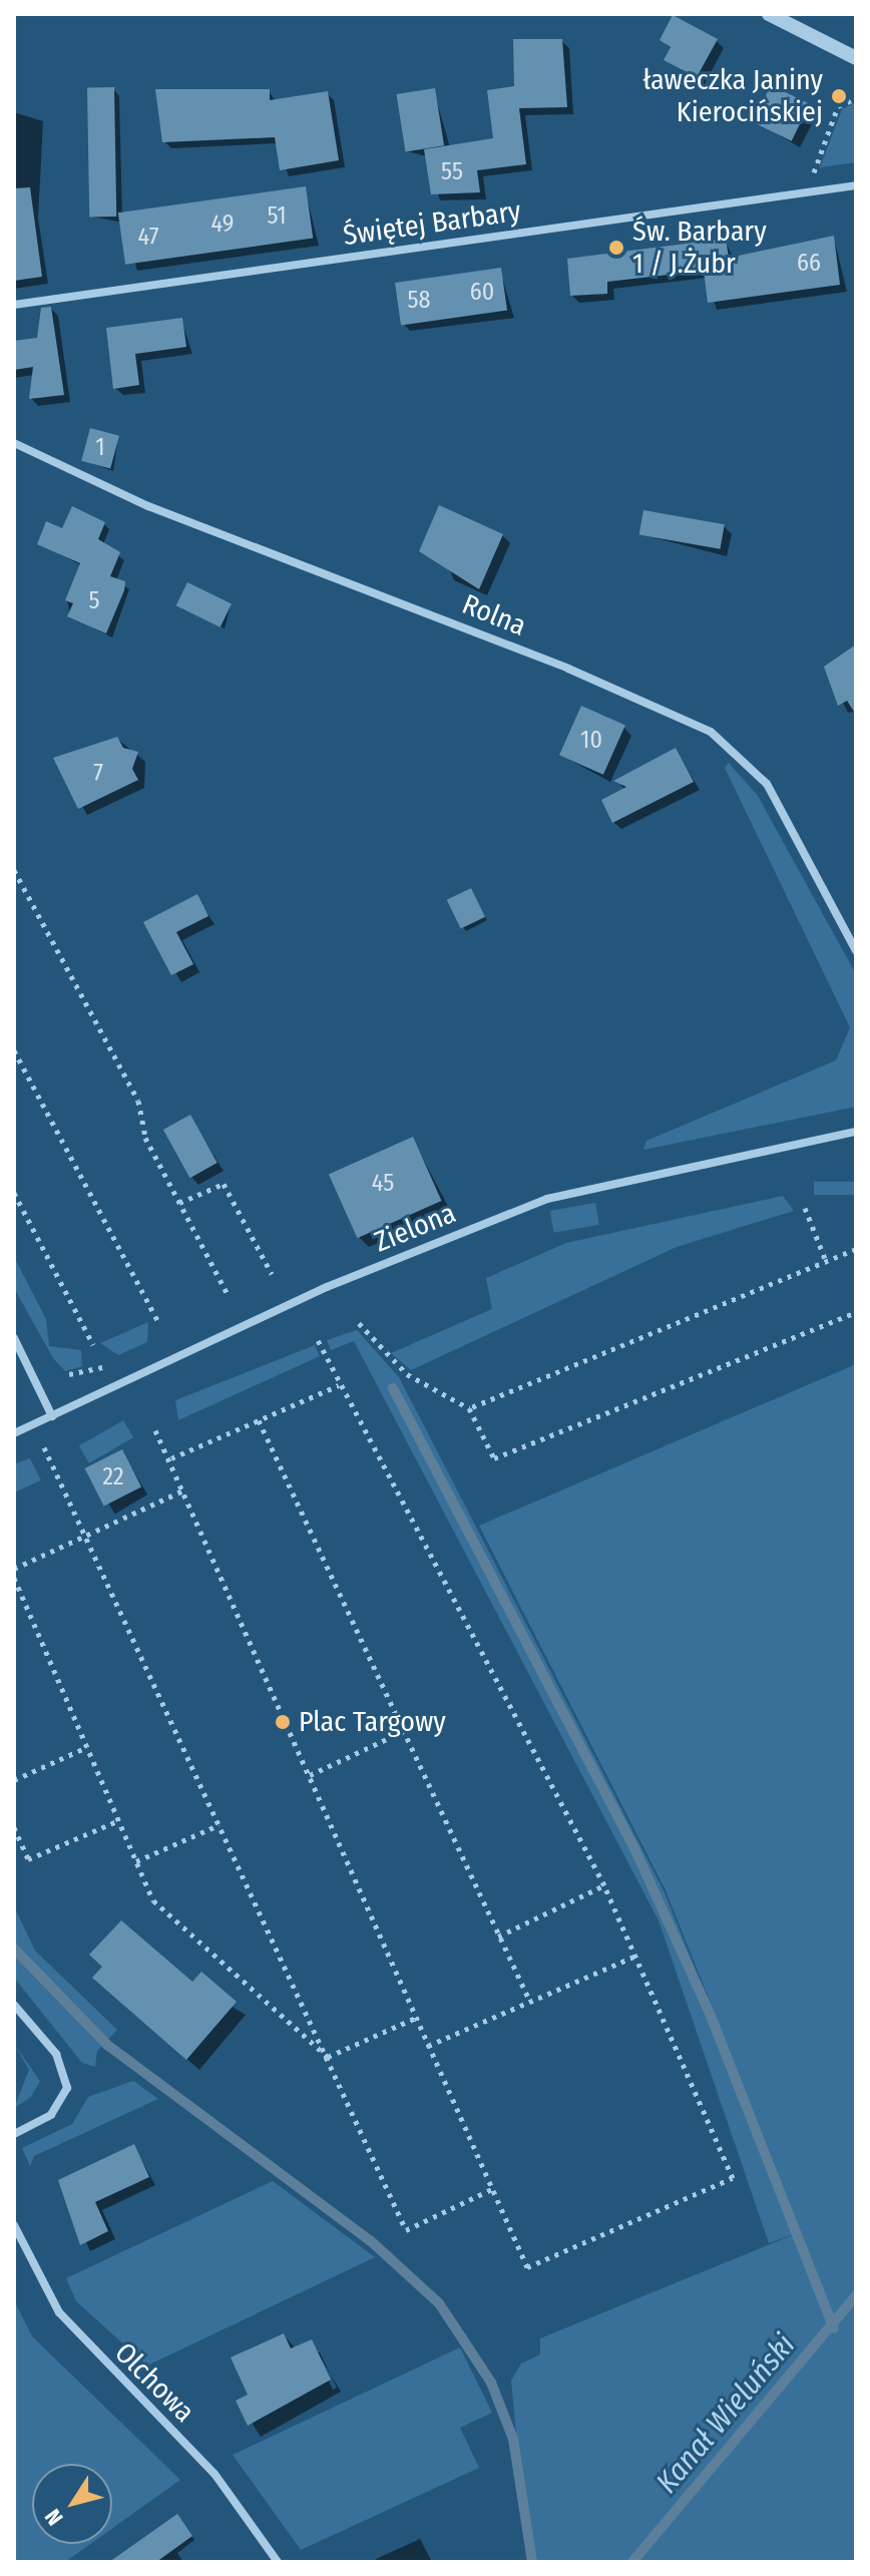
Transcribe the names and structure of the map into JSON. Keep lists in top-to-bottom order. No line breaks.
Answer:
{"streets":{"street":["Świętej Barbary","Rolna","Zielona","Olchowa"]},"water":["Kanał Wieluński"],"places":["ławeczka Janiny Kierocińskiej","Św. Barbary 1 / J.Żubr","Plac Targowy"],"house_numbers":["55","51","49","47","66","60","58","1","5","10","7","45","22"],"north":"bottom left"}
